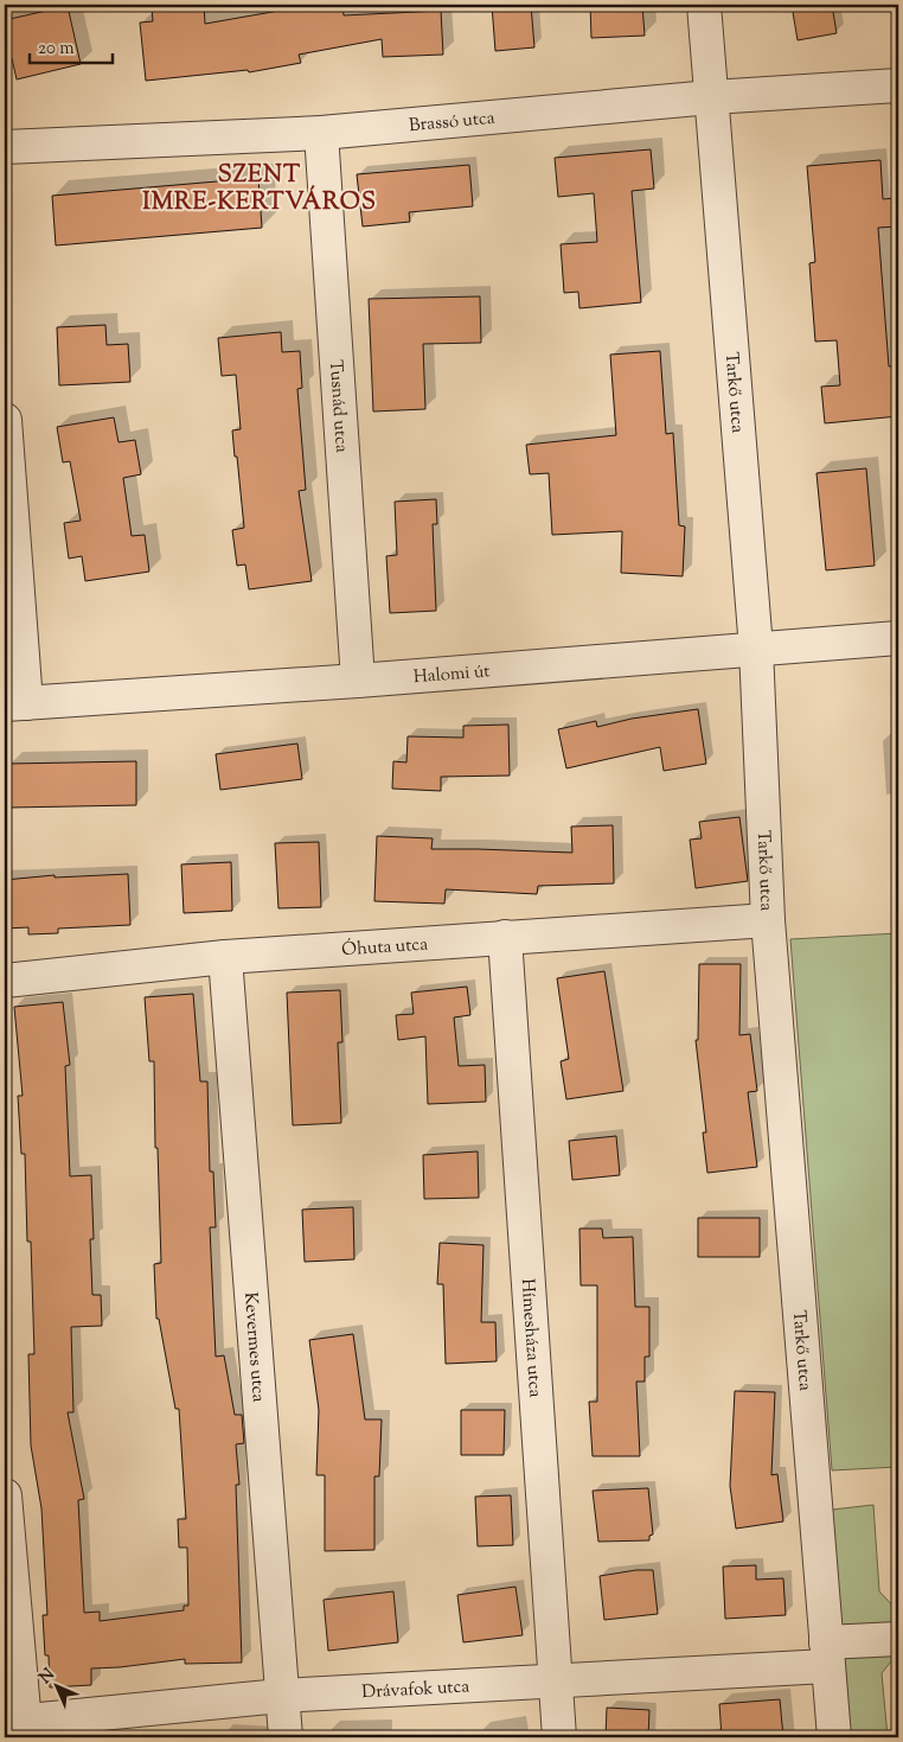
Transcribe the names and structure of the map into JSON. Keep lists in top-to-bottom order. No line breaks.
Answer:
{"streets":{"street":["Brassó utca","Tarkő utca","Tusnád utca","Halomi út","Óhuta utca","Hímesháza utca","Kevermes utca","Drávafok utca"]},"crossings":[["Brassó utca","Tarkő utca"],["Brassó utca","Tusnád utca"],["Tarkő utca","Halomi út"],["Tarkő utca","Óhuta utca"],["Tarkő utca","Drávafok utca"],["Tusnád utca","Halomi út"],["Óhuta utca","Hímesháza utca"],["Óhuta utca","Kevermes utca"],["Hímesháza utca","Drávafok utca"],["Kevermes utca","Drávafok utca"]],"districts":["SZENT IMRE-KERTVÁROS"],"scale_bar":"20 m","north":"top left"}
